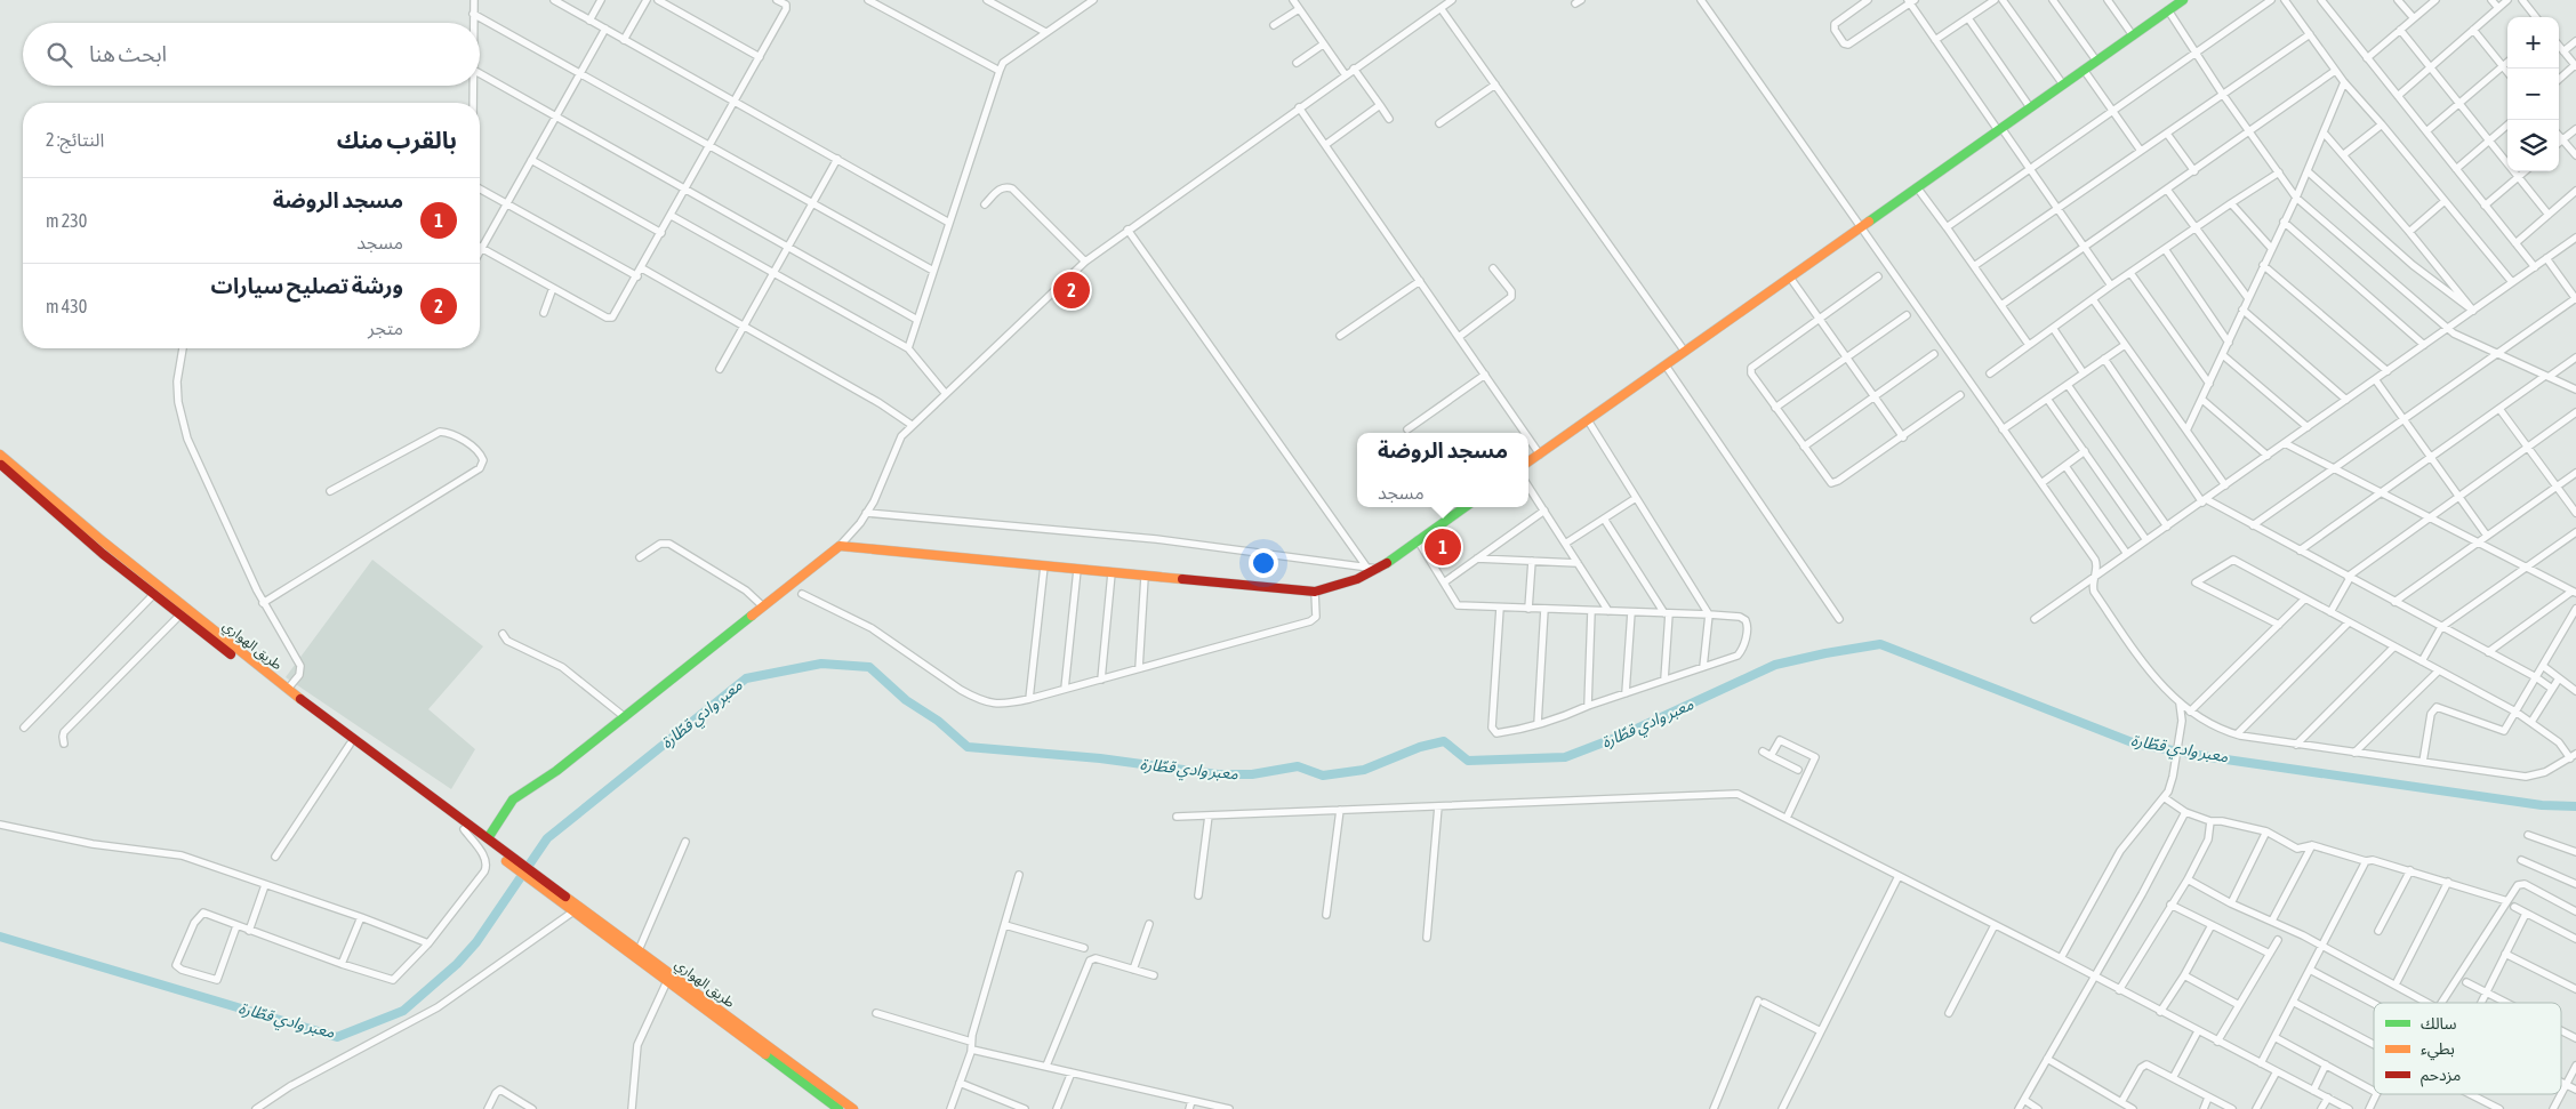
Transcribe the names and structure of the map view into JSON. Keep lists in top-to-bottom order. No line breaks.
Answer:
{"streets":{"main road":["طريق الهواري"]},"water":["معبر وادي قطّارة"],"legend":["سالك","بطيء","مزدحم"],"page":{"map_buttons":["+","−"],"search":"ابحث هنا","heading":["بالقرب منك","النتائج: 2"],"list":[{"mark":"1","name":"مسجد الروضة","note":"مسجد","value":"230 m"},{"mark":"2","name":"ورشة تصليح سيارات","note":"متجر","value":"430 m"}],"pins":["2","1"],"popup":["مسجد الروضة","مسجد"]}}
